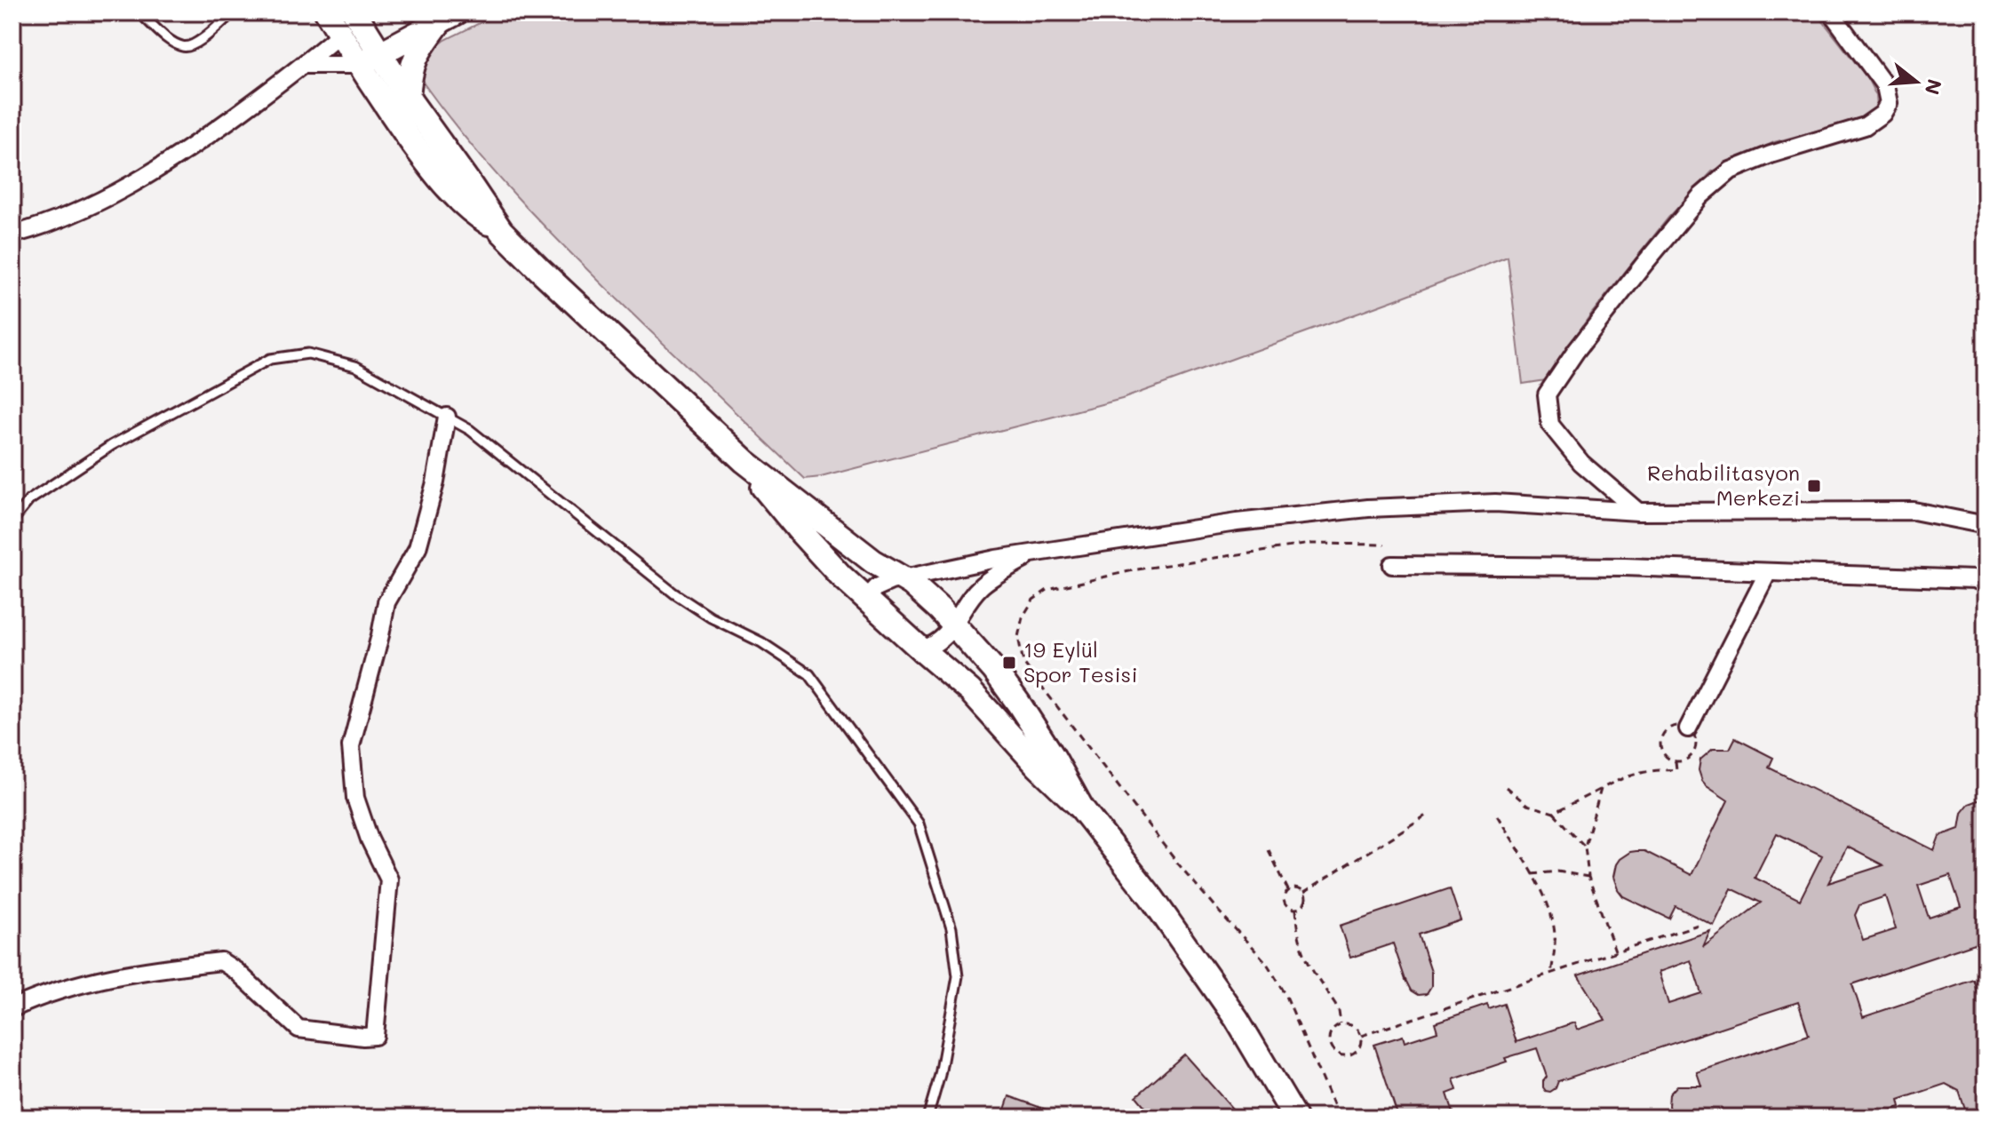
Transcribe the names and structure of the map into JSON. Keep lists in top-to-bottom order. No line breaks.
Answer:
{"places":{"transit":["Rehabilitasyon Merkezi","19 Eylül Spor Tesisi"]},"north":"right"}
